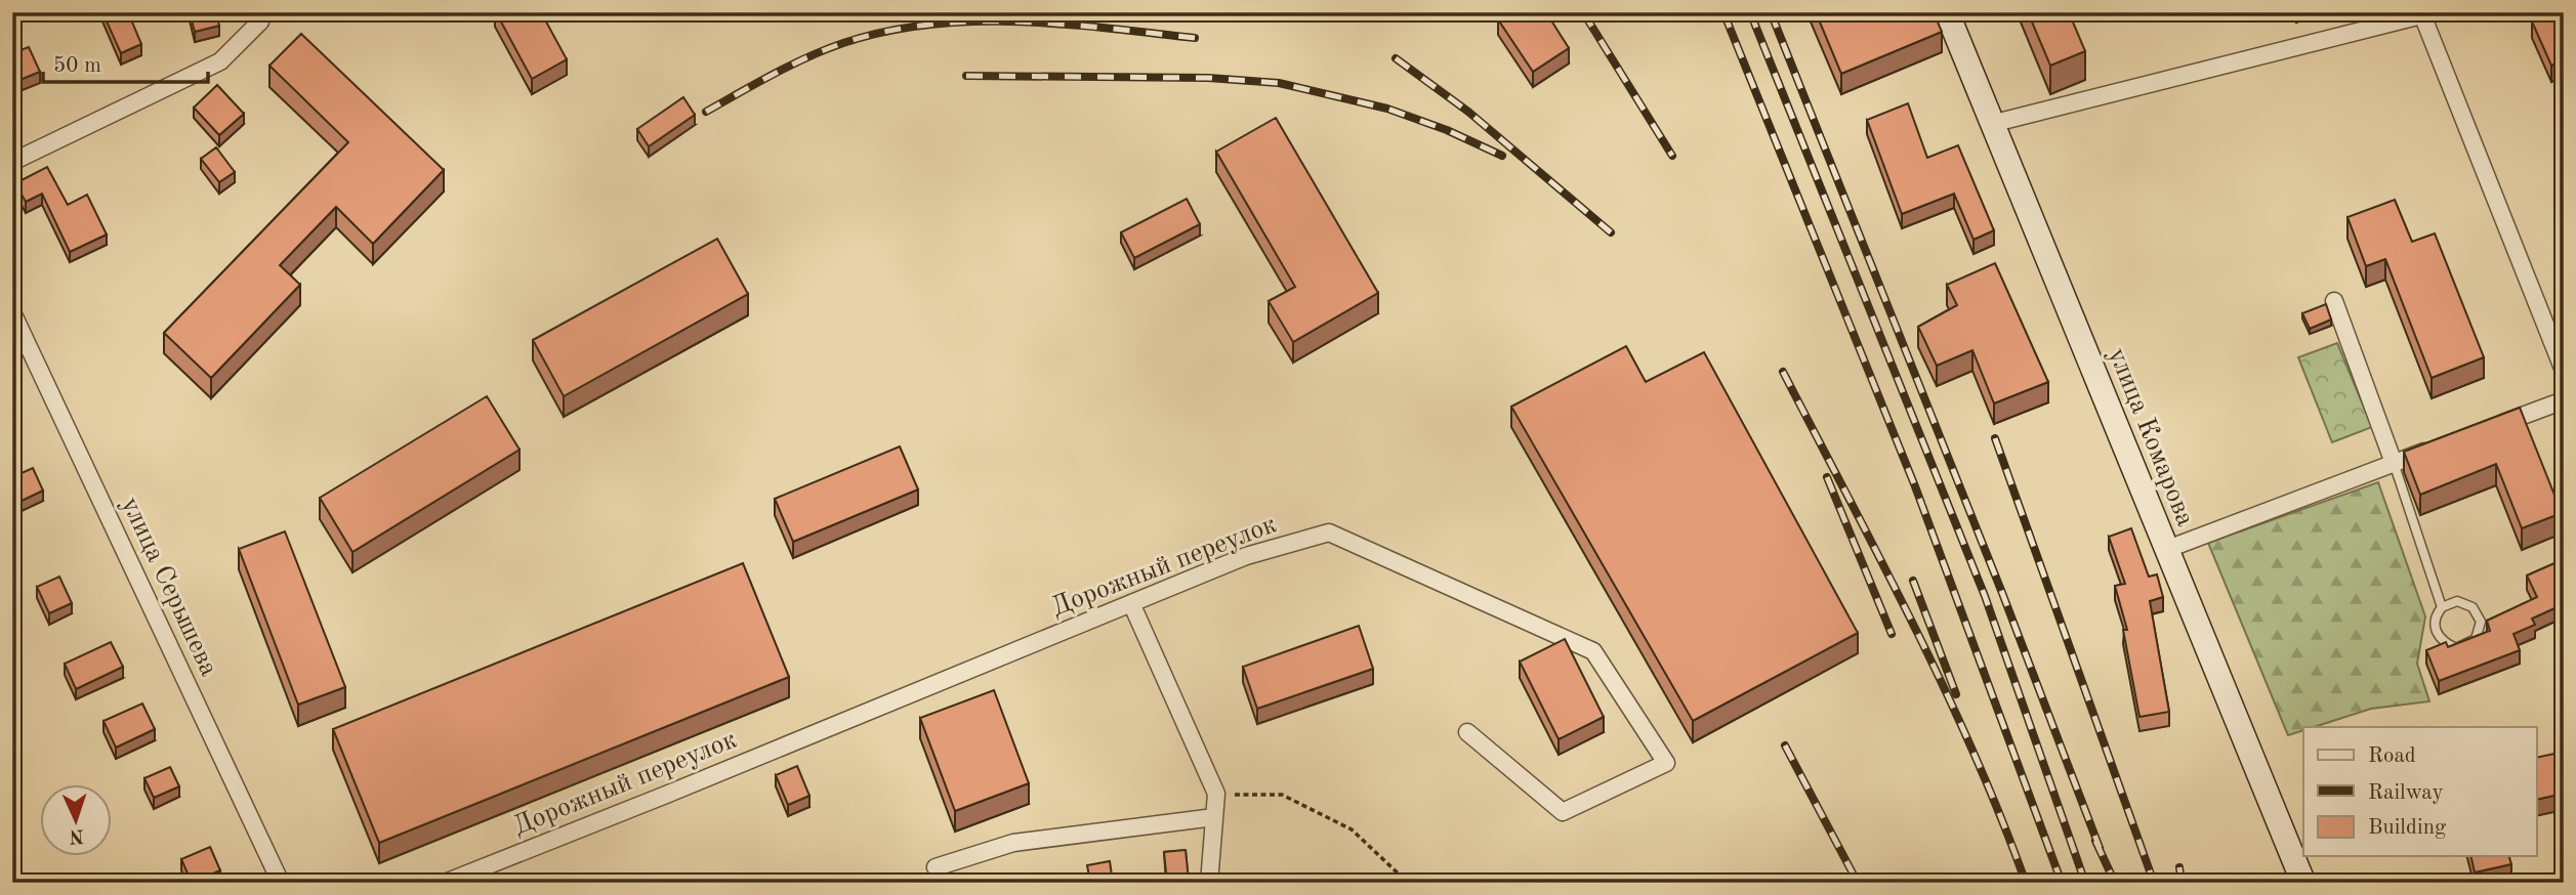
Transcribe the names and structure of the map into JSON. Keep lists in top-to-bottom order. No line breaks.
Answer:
{"streets":{"main road":["улица Комарова"],"street":["Дорожный переулок","улица Серышева"]},"legend":["Road","Railway","Building"],"scale_bar":"50 m","north":"bottom"}
